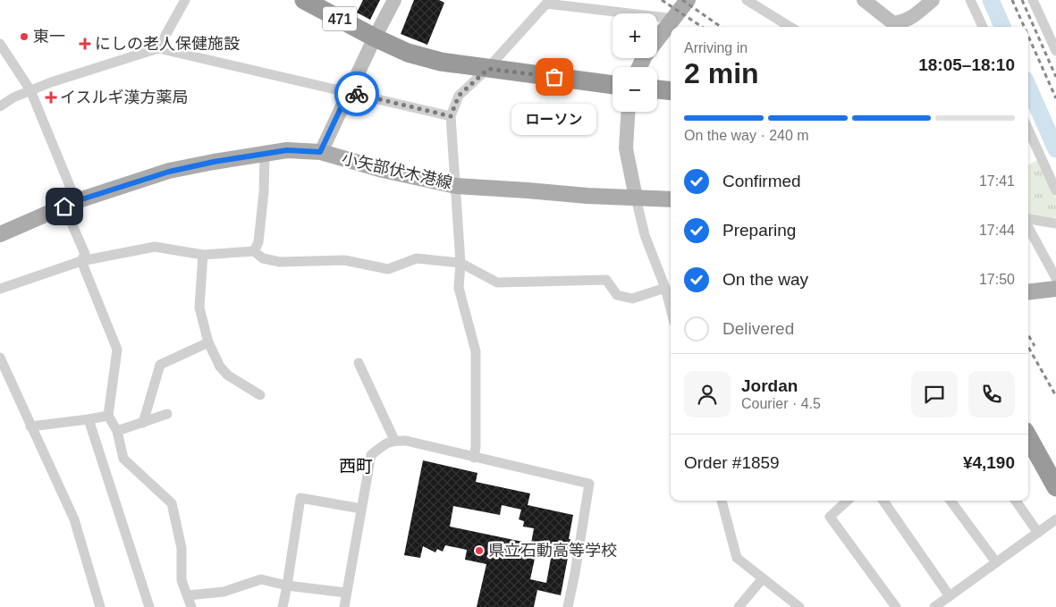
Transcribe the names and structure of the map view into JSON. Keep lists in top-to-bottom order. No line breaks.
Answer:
{"streets":{"highway":["471"],"main road":["小矢部伏木港線"]},"districts":["西町"],"places":{"other":["東一","ローソン","県立石動高等学校"],"health":["にしの老人保健施設","イスルギ漢方薬局"]},"page":{"map_buttons":["+","−"],"heading":["2 min","Arriving in","18:05–18:10"],"panel":["Jordan","Courier · 4.5","Order #1859","¥4,190"],"bar":"On the way · 240 m","bubble":"ローソン","list":[["Confirmed","17:41"],["Preparing","17:44"],["On the way","17:50"],"Delivered"]}}
